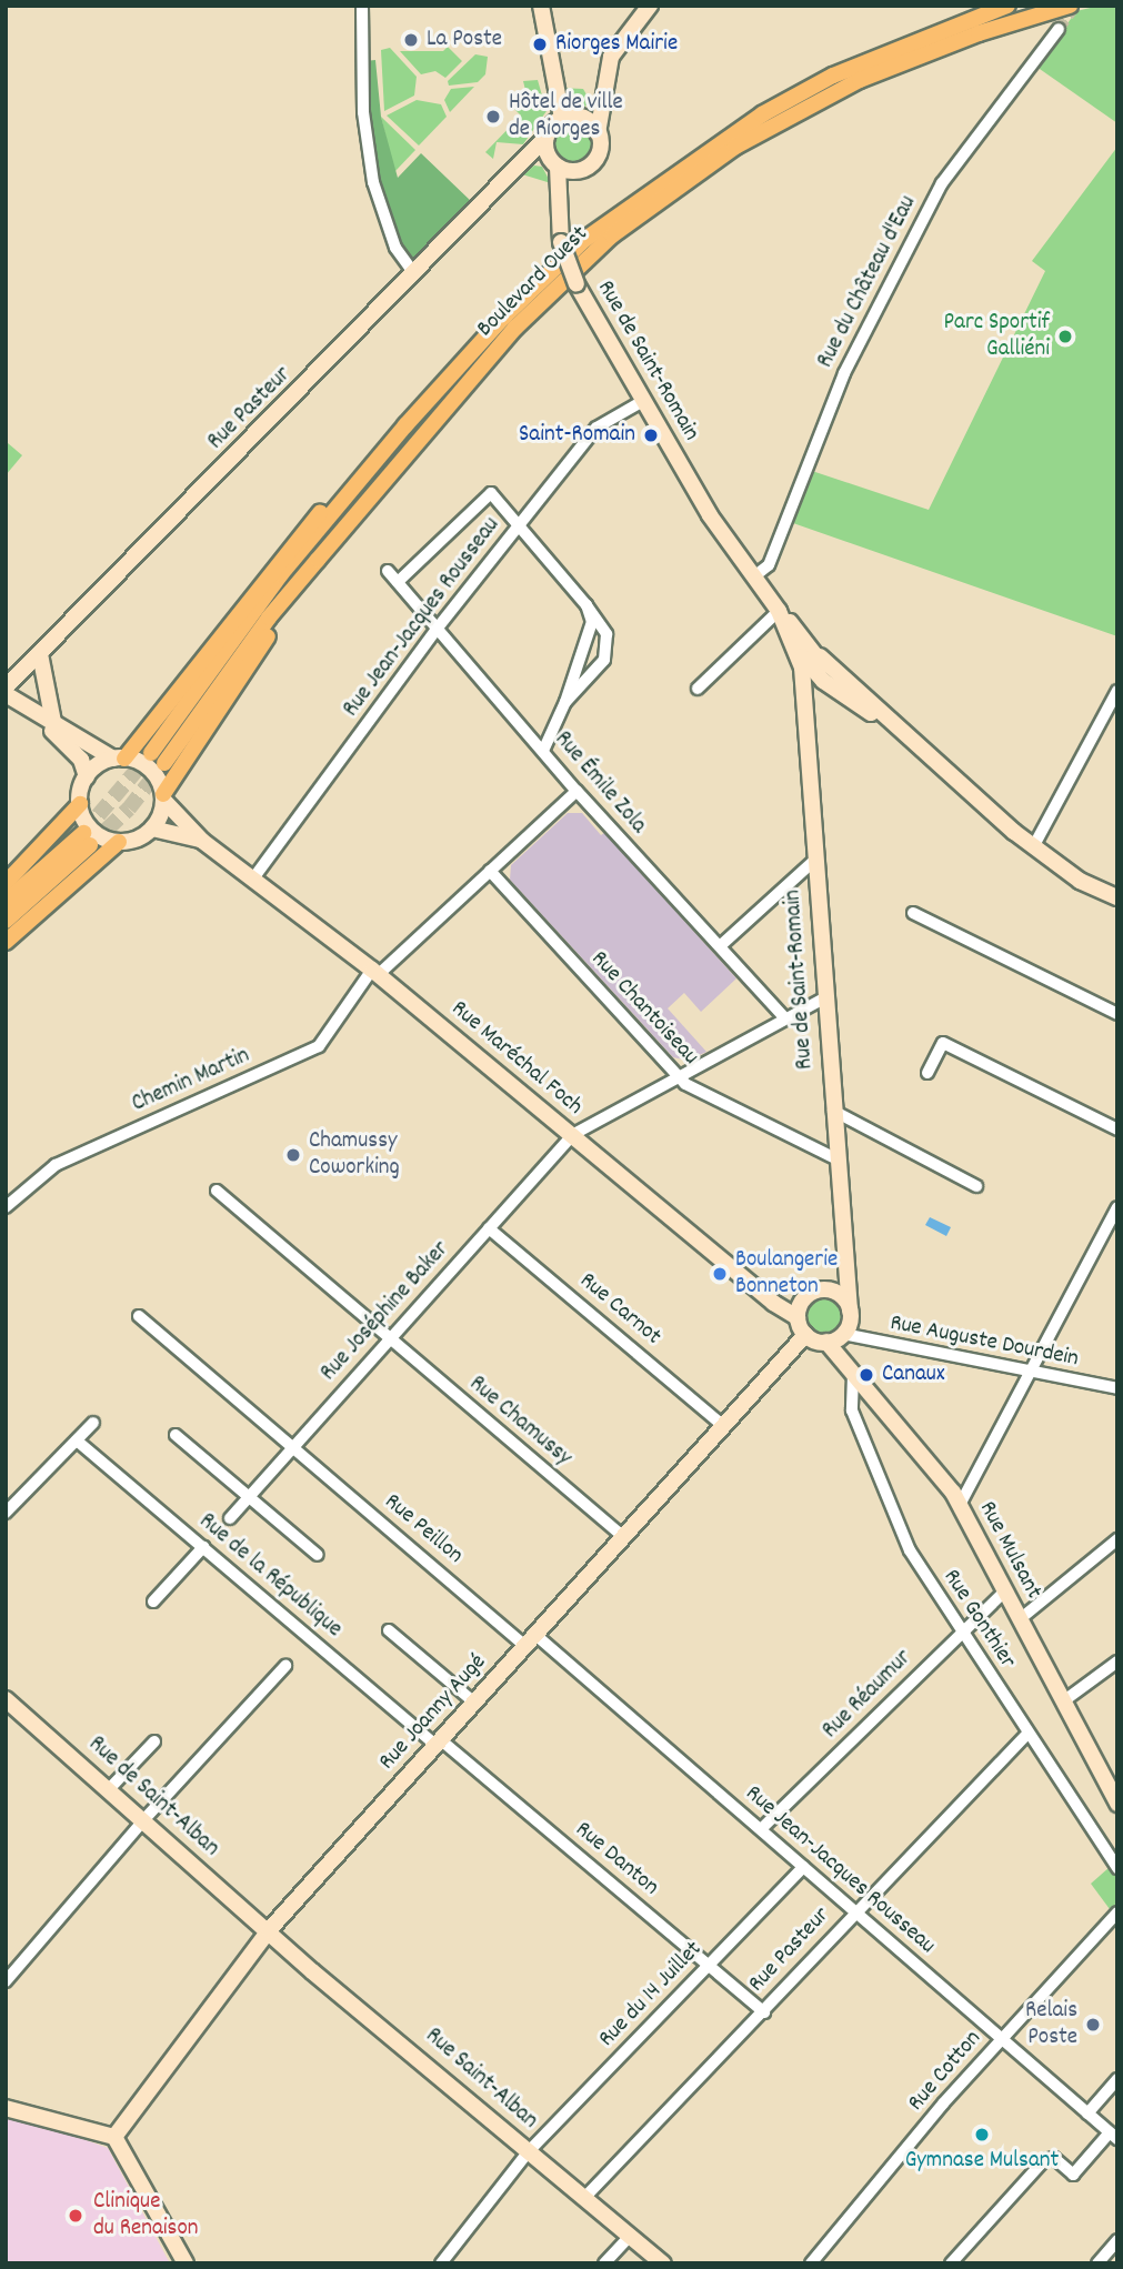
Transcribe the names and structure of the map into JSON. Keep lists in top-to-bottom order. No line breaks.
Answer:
{"streets":{"main road":["Boulevard Ouest"],"street":["Rue du Château d'Eau","Rue de Saint-Romain","Rue Pasteur","Rue Jean-Jacques Rousseau","Rue Émile Zola","Rue Chantoiseau","Rue Maréchal Foch","Chemin Martin","Rue Carnot","Rue Joséphine Baker","Rue Auguste Dourdein","Rue Chamussy","Rue Peillon","Rue Mulsant","Rue de la République","Rue Gonthier","Rue Réaumur","Rue Joanny Augé","Rue de Saint-Alban","Rue Danton","Rue du 14 Juillet","Rue Cotton","Rue Saint-Alban"]},"crossings":[["Rue du Château d'Eau","Rue de Saint-Romain"],["Rue de Saint-Romain","Rue Pasteur"],["Rue de Saint-Romain","Rue Jean-Jacques Rousseau"],["Rue de Saint-Romain","Rue Chantoiseau"],["Rue de Saint-Romain","Rue Maréchal Foch"],["Rue de Saint-Romain","Rue Joséphine Baker"],["Rue de Saint-Romain","Rue Auguste Dourdein"],["Rue de Saint-Romain","Rue Mulsant"],["Rue de Saint-Romain","Rue Joanny Augé"],["Rue Pasteur","Rue Jean-Jacques Rousseau"],["Rue Pasteur","Rue Gonthier"],["Rue Pasteur","Rue Danton"],["Rue Pasteur","Rue Saint-Alban"],["Rue Jean-Jacques Rousseau","Rue Émile Zola"],["Rue Jean-Jacques Rousseau","Rue Maréchal Foch"],["Rue Jean-Jacques Rousseau","Rue Peillon"],["Rue Jean-Jacques Rousseau","Rue Réaumur"],["Rue Jean-Jacques Rousseau","Rue Joanny Augé"],["Rue Jean-Jacques Rousseau","Rue du 14 Juillet"],["Rue Jean-Jacques Rousseau","Rue Cotton"],["Rue Émile Zola","Chemin Martin"],["Rue Émile Zola","Rue Joséphine Baker"],["Rue Chantoiseau","Chemin Martin"],["Rue Chantoiseau","Rue Joséphine Baker"],["Rue Maréchal Foch","Chemin Martin"],["Rue Maréchal Foch","Rue Joséphine Baker"],["Rue Maréchal Foch","Rue Auguste Dourdein"],["Rue Maréchal Foch","Rue Mulsant"],["Rue Maréchal Foch","Rue Joanny Augé"],["Rue Carnot","Rue Joséphine Baker"],["Rue Carnot","Rue Joanny Augé"],["Rue Joséphine Baker","Rue Chamussy"],["Rue Joséphine Baker","Rue Peillon"],["Rue Auguste Dourdein","Rue Mulsant"],["Rue Auguste Dourdein","Rue Joanny Augé"],["Rue Chamussy","Rue Joanny Augé"],["Rue Peillon","Rue Joanny Augé"],["Rue Mulsant","Rue Gonthier"],["Rue Mulsant","Rue Réaumur"],["Rue Mulsant","Rue Joanny Augé"],["Rue de la République","Rue Joanny Augé"],["Rue de la République","Rue Danton"],["Rue Gonthier","Rue Réaumur"],["Rue Joanny Augé","Rue de Saint-Alban"],["Rue Joanny Augé","Rue Danton"],["Rue Joanny Augé","Rue Saint-Alban"],["Rue de Saint-Alban","Rue Saint-Alban"],["Rue Danton","Rue du 14 Juillet"],["Rue du 14 Juillet","Rue Saint-Alban"]],"places":["La Poste","Riorges Mairie","Hôtel de ville de Riorges","Parc Sportif Galliéni","Saint-Romain","Chamussy Coworking","Boulangerie Bonneton","Canaux","Relais Poste","Gymnase Mulsant","Clinique du Renaison"]}
